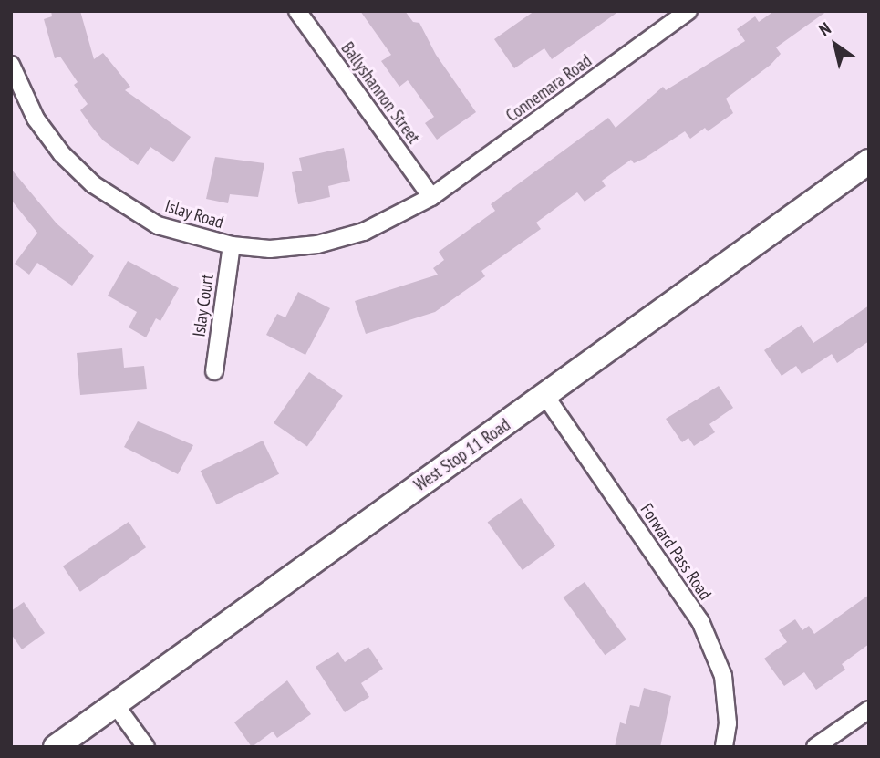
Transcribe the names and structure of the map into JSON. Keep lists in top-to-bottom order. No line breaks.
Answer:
{"streets":{"main road":["West Stop 11 Road"],"street":["Connemara Road","Ballyshannon Street","Islay Road","Islay Court","Forward Pass Road"]},"crossings":[["Connemara Road","Ballyshannon Street"],["Connemara Road","Islay Road"],["Ballyshannon Street","Islay Road"],["Islay Road","Islay Court"],["West Stop 11 Road","Forward Pass Road"]],"north":"top left"}
